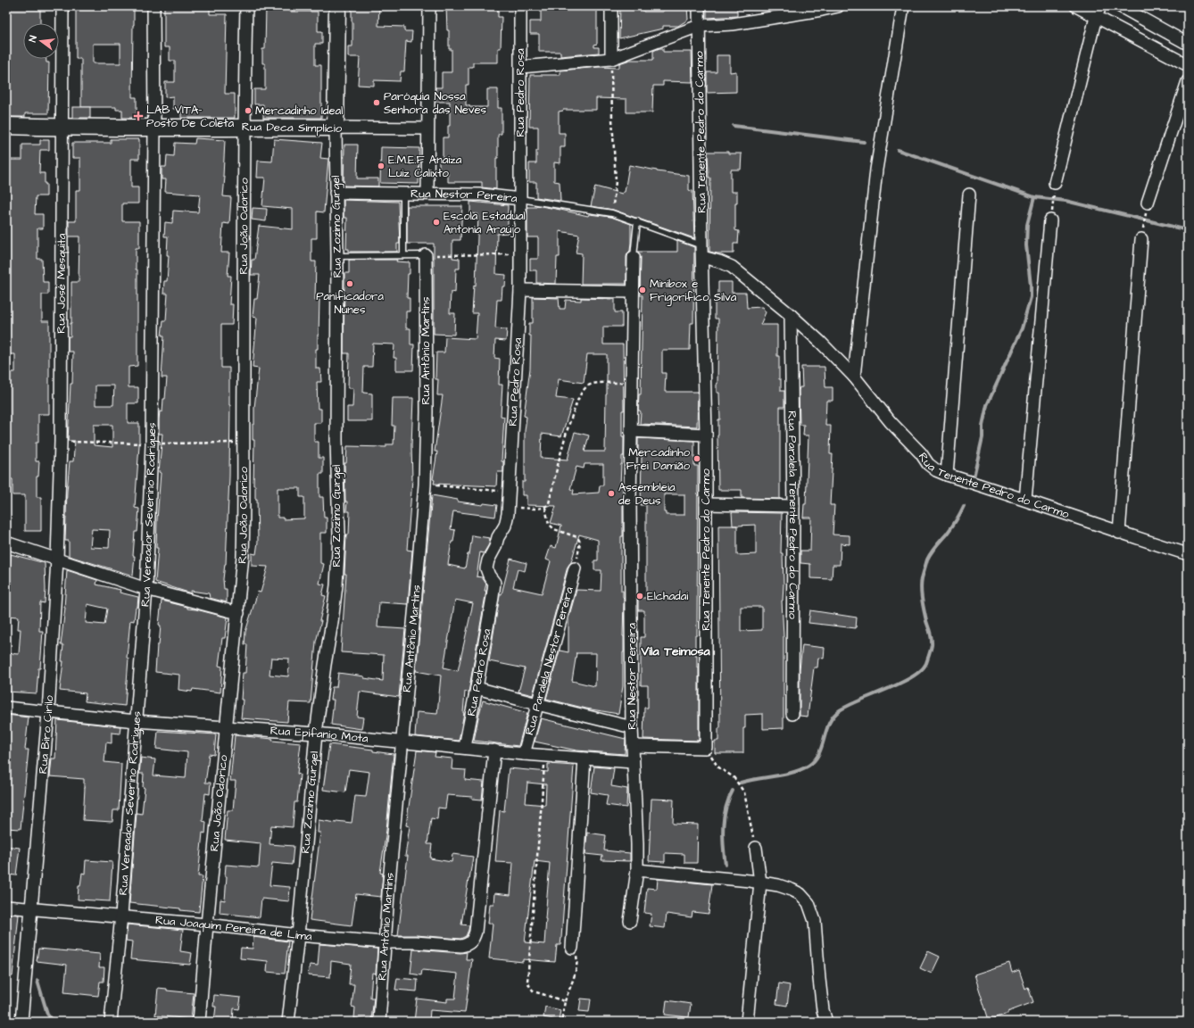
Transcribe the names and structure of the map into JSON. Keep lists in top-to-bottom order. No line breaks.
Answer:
{"streets":{"street":["Rua Pedro Rosa","Rua Deca Simplício","Rua Tenente Pedro do Carmo","Rua Nestor Pereira","Rua João Odorico","Rua Zozimo Gurgel","Rua José Mesquita","Rua Antônio Martins","Rua Vereador Severino Rodrigues","Rua Paralela Tenente Pedro do Carmo","Rua Paralela Nestor Pereira","Rua Biro Cirilo","Rua Epifanio Mota","Rua Joaquim Pereira de Lima"]},"crossings":[["Rua Pedro Rosa","Rua Nestor Pereira"],["Rua Pedro Rosa","Rua Epifanio Mota"],["Rua Deca Simplício","Rua João Odorico"],["Rua Deca Simplício","Rua Zozimo Gurgel"],["Rua Deca Simplício","Rua José Mesquita"],["Rua Deca Simplício","Rua Vereador Severino Rodrigues"],["Rua Tenente Pedro do Carmo","Rua Nestor Pereira"],["Rua Tenente Pedro do Carmo","Rua Paralela Tenente Pedro do Carmo"],["Rua Nestor Pereira","Rua Zozimo Gurgel"],["Rua Nestor Pereira","Rua Epifanio Mota"],["Rua João Odorico","Rua Epifanio Mota"],["Rua João Odorico","Rua Joaquim Pereira de Lima"],["Rua Zozimo Gurgel","Rua Epifanio Mota"],["Rua Zozimo Gurgel","Rua Joaquim Pereira de Lima"],["Rua José Mesquita","Rua Biro Cirilo"],["Rua Antônio Martins","Rua Epifanio Mota"],["Rua Antônio Martins","Rua Joaquim Pereira de Lima"],["Rua Vereador Severino Rodrigues","Rua Epifanio Mota"],["Rua Vereador Severino Rodrigues","Rua Joaquim Pereira de Lima"],["Rua Paralela Nestor Pereira","Rua Epifanio Mota"],["Rua Biro Cirilo","Rua Epifanio Mota"],["Rua Biro Cirilo","Rua Joaquim Pereira de Lima"],["Rua Epifanio Mota","Rua Joaquim Pereira de Lima"]],"districts":["Vila Teimosa"],"places":{"other":["Paróquia Nossa Senhora das Neves","Mercadinho Ideal","E.M.E.F Anaiza Luiz Calixto","Escola Estadual Antonia Araújo","Panificadora Nunes","Minibox e Frigorífico Silva","Mercadinho Frei Damião","Assembleia de Deus","Elchadai"],"health":["LAB VITA- Posto De Coleta"]},"north":"left"}
